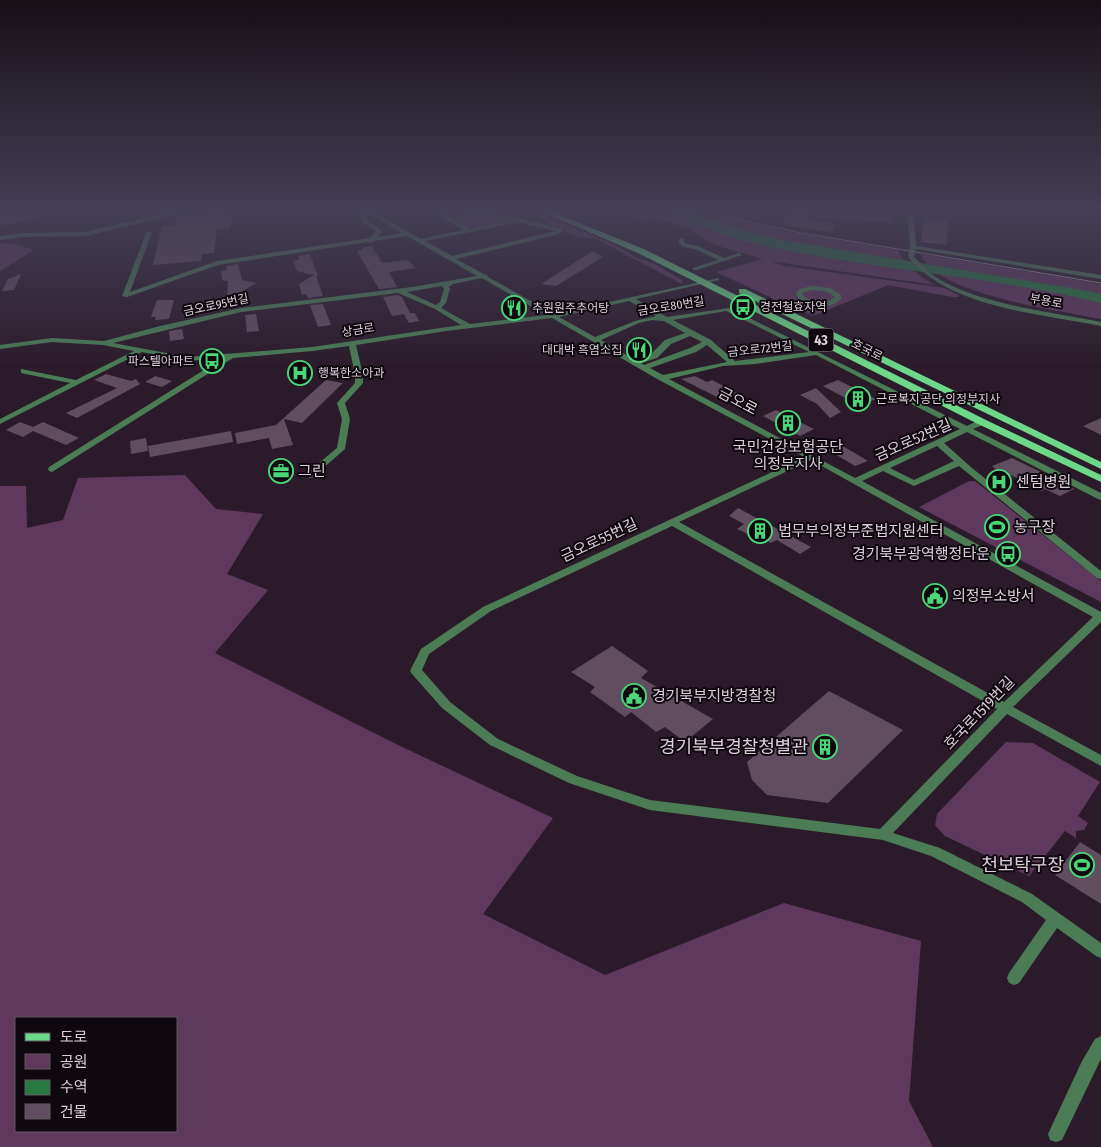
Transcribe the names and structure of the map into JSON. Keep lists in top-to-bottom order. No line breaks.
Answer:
{"streets":{"main road":["43","호국로"],"street":["부용로","금오로95번길","금오로80번길","상금로","금오로72번길","금오로","금오로52번길","금오로55번길","호국로1519번길"]},"crossings":[["금오로95번길","상금로"],["금오로95번길","금오로"],["금오로80번길","금오로72번길"],["금오로80번길","금오로"],["상금로","호국로"],["상금로","금오로"],["금오로72번길","금오로"],["호국로","금오로52번길"],["금오로","금오로52번길"],["금오로","금오로55번길"],["금오로","호국로1519번길"],["금오로55번길","호국로1519번길"]],"places":{"bus stop":["경전철효자역","파스텔아파트","경기북부광역행정타운"],"restaurant":["추원원주추어탕","대대박 흑염소집"],"hospital":["행복한소아과","센텀병원"],"building":["근로복지공단 의정부지사","국민건강보험공단 의정부지사","법무부의정부준법지원센터","경기북부경찰청별관"],"office":["그린"],"sports":["농구장","천보탁구장"],"public building":["의정부소방서","경기북부지방경찰청"]},"legend":["도로","공원","수역","건물"]}
